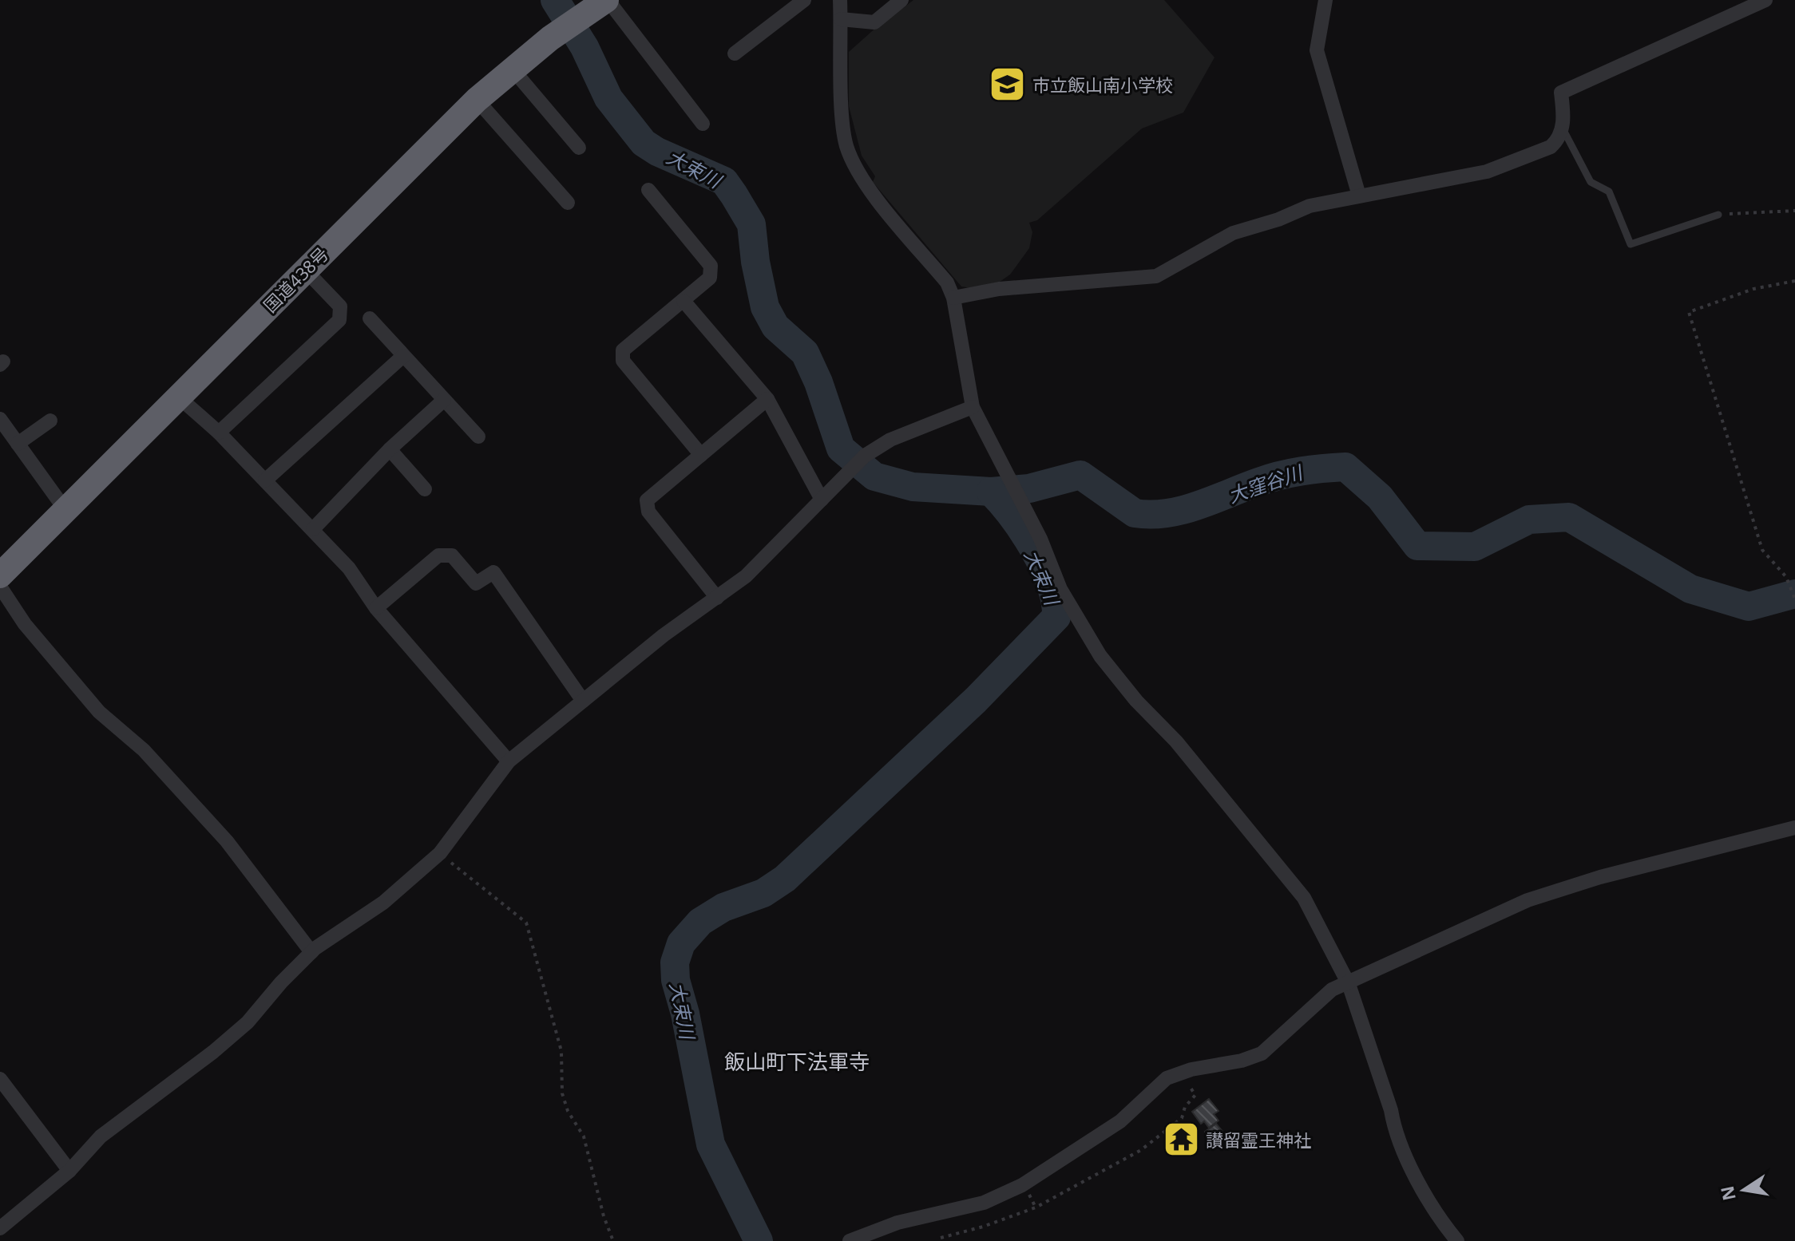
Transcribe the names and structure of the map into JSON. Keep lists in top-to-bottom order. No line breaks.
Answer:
{"streets":{"highway":["国道438号"]},"districts":["飯山町下法軍寺"],"water":["大束川","大窪谷川"],"places":{"school or university":["市立飯山南小学校"],"temple":["讃留霊王神社"]},"north":"left"}
